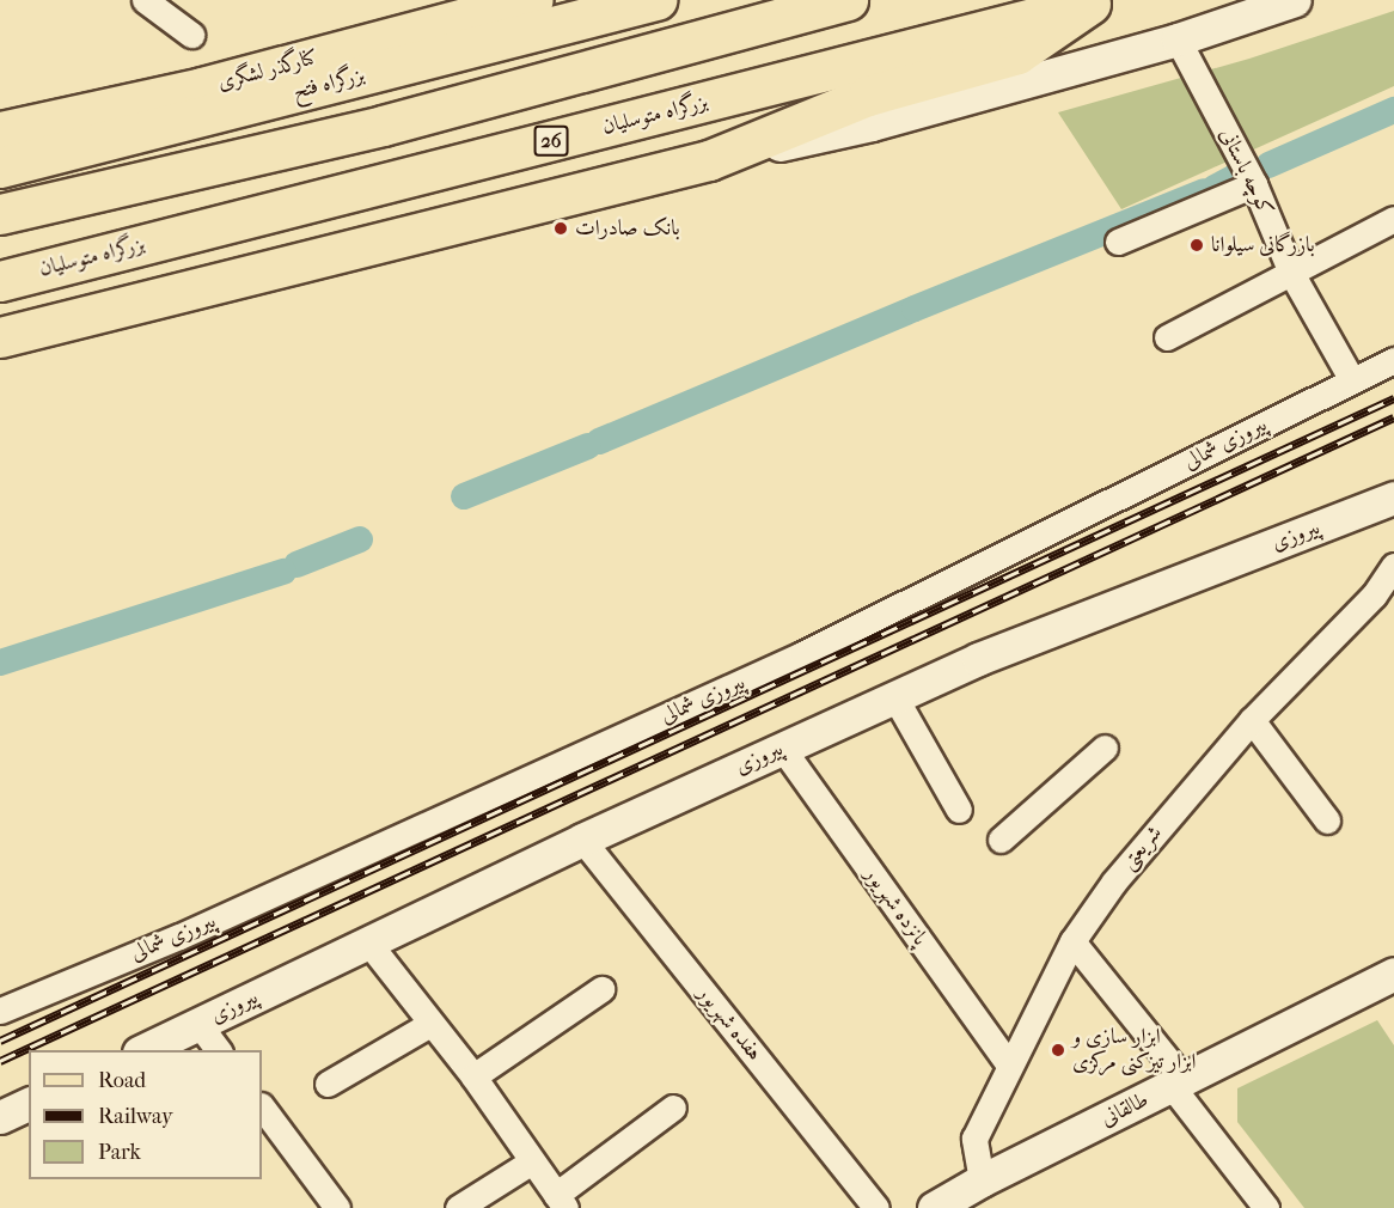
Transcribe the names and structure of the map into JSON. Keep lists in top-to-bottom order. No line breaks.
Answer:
{"streets":{"main road":["کنارگذر لشگری","بزرگراه فتح","بزرگراه متوسلیان","26"],"street":["کوچه باستانی","پیروزی شمالی","پیروزی","شریعتی","پانزده شهریور","هفده شهریور","طالقانی"]},"crossings":[["کوچه باستانی","پیروزی شمالی"],["پیروزی","پانزده شهریور"],["پیروزی","هفده شهریور"],["شریعتی","پانزده شهریور"],["شریعتی","طالقانی"]],"places":["بانک صادرات","بازرگانی سیلوانا","ابزار سازی و ابزار تیزکنی مرکزی"],"legend":["Road","Railway","Park"]}
